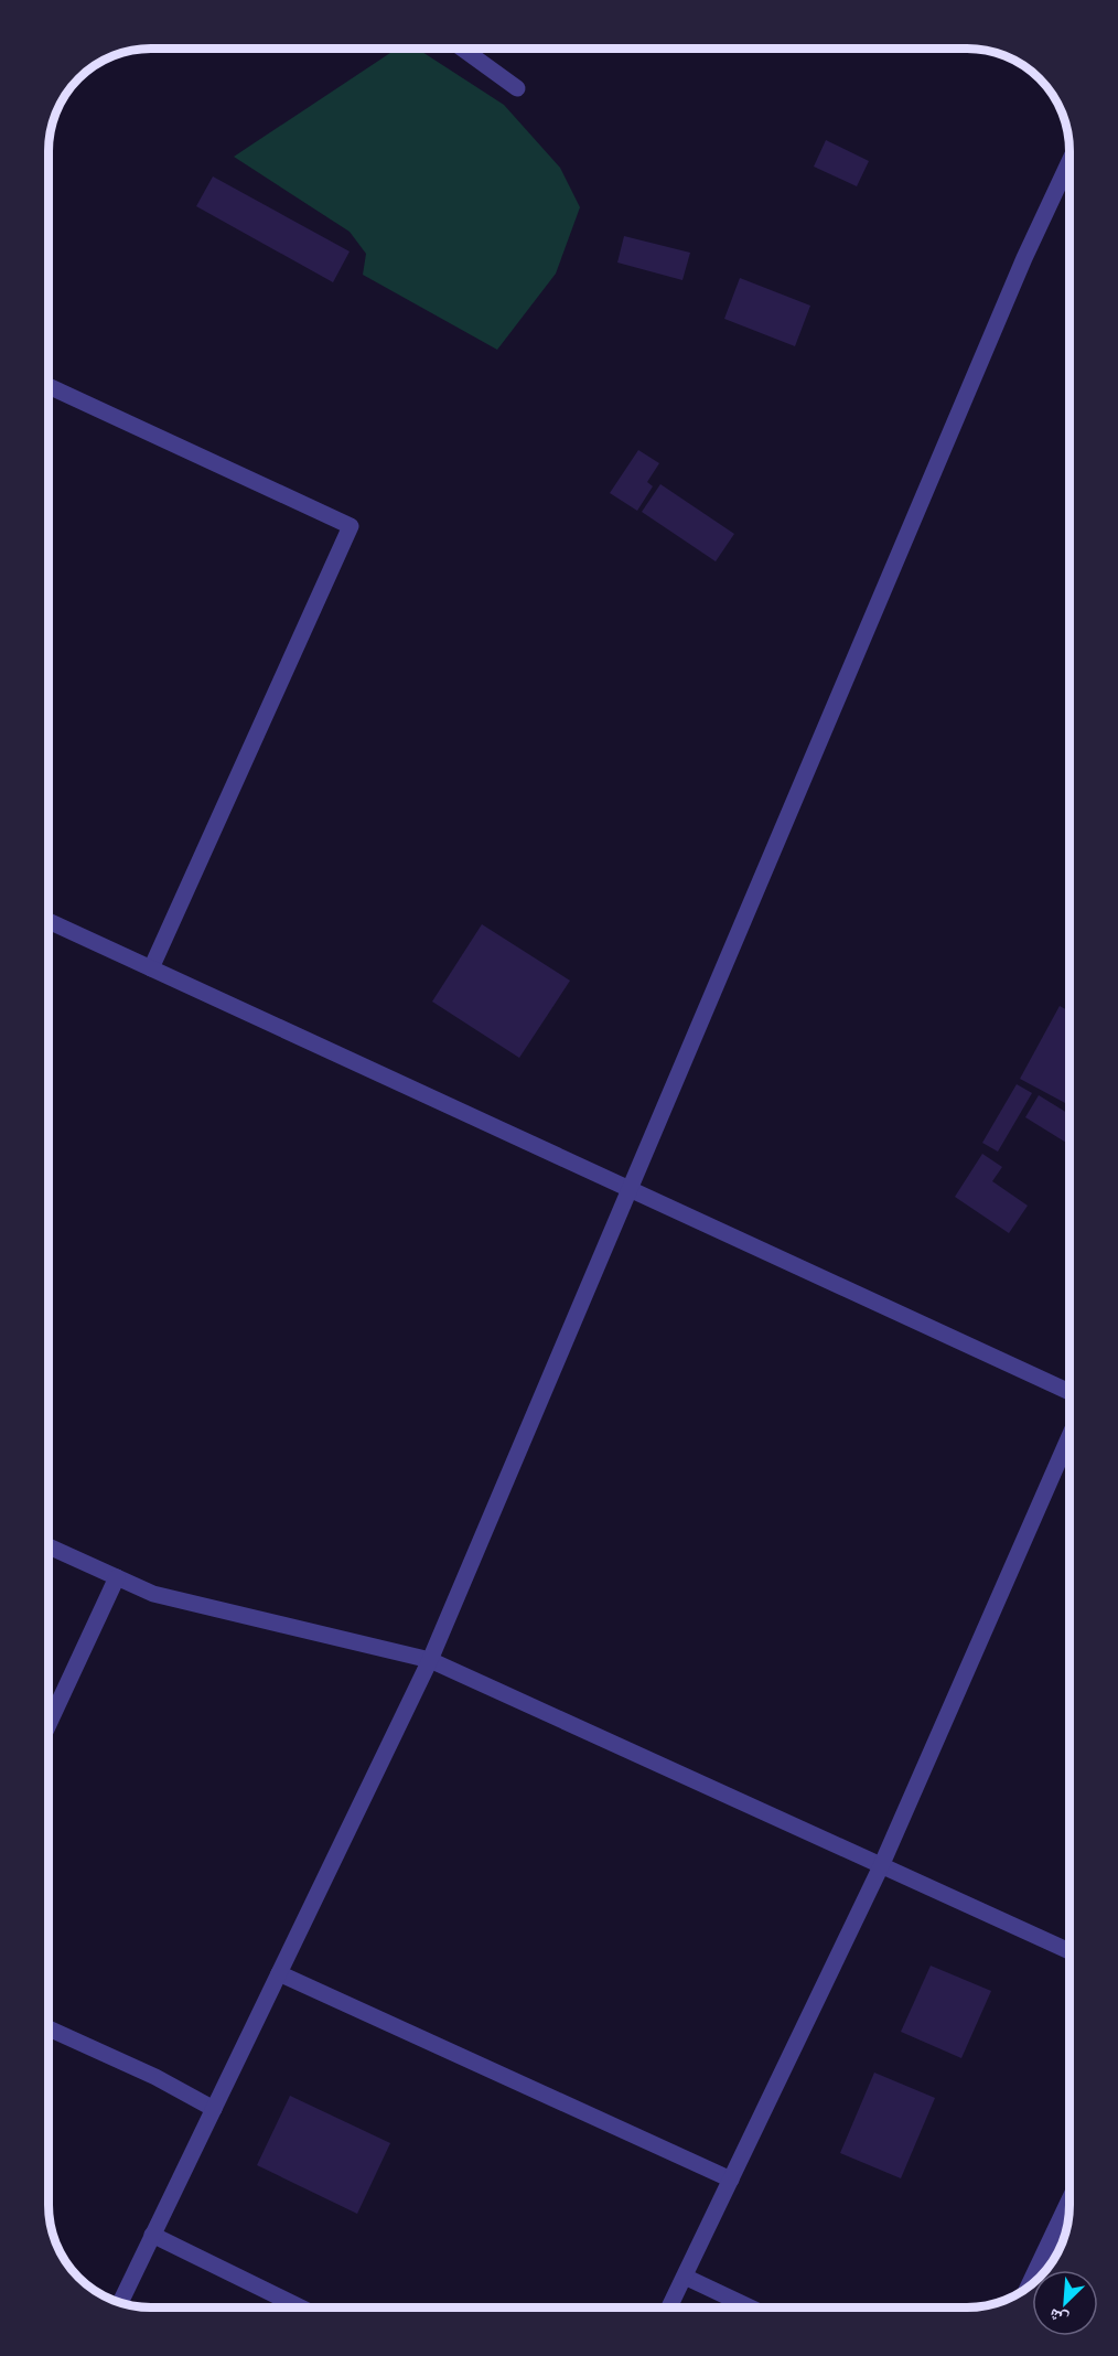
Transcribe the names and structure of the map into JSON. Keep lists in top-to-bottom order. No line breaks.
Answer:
{"north":"bottom left"}
